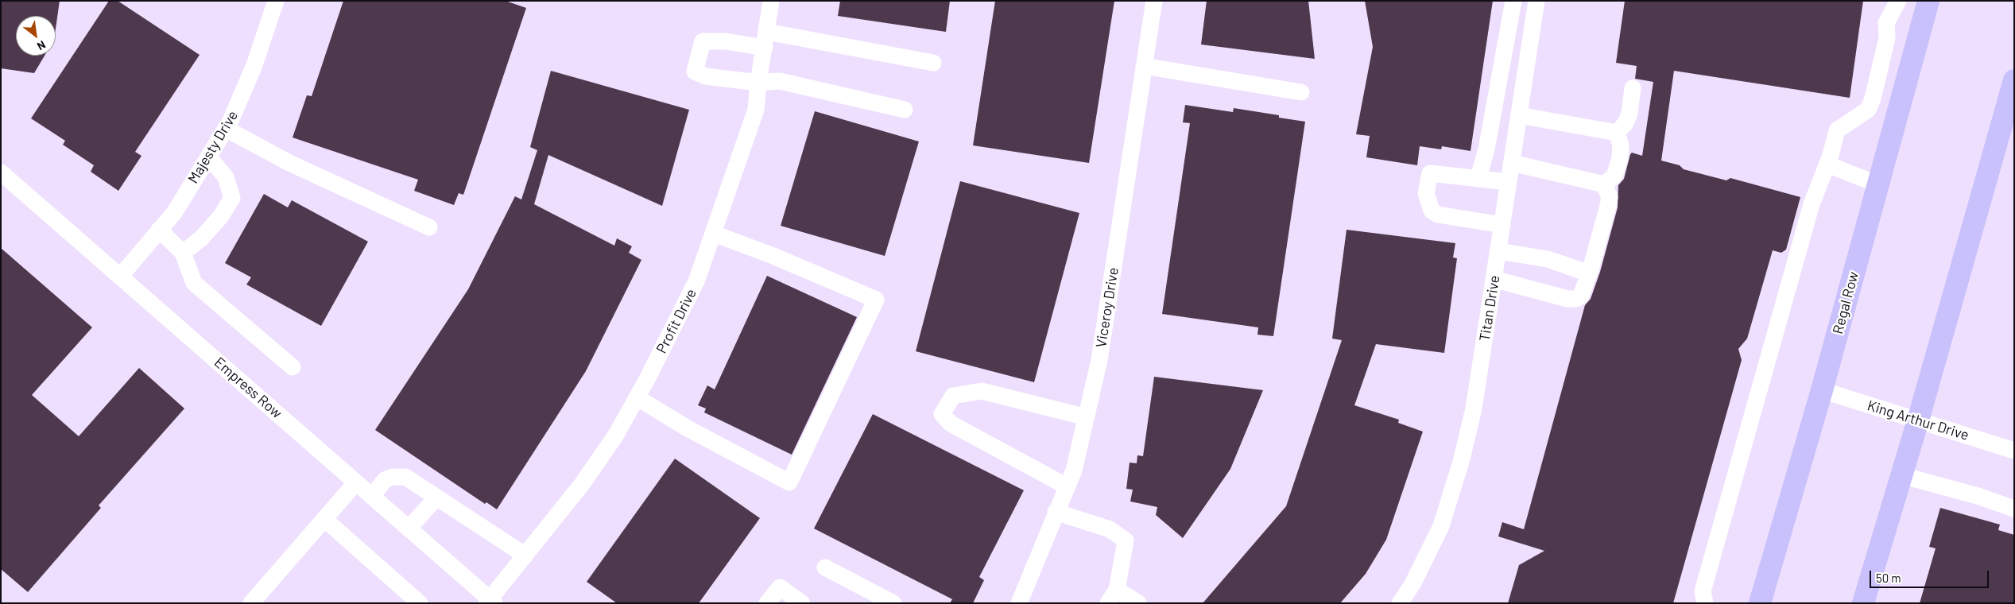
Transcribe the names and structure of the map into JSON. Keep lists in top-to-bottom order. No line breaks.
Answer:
{"streets":{"main road":["Regal Row"],"street":["Majesty Drive","Viceroy Drive","Titan Drive","Profit Drive","Empress Row","King Arthur Drive"]},"crossings":[["Majesty Drive","Empress Row"],["Regal Row","King Arthur Drive"],["Profit Drive","Empress Row"]],"scale_bar":"50 m","north":"bottom right"}
